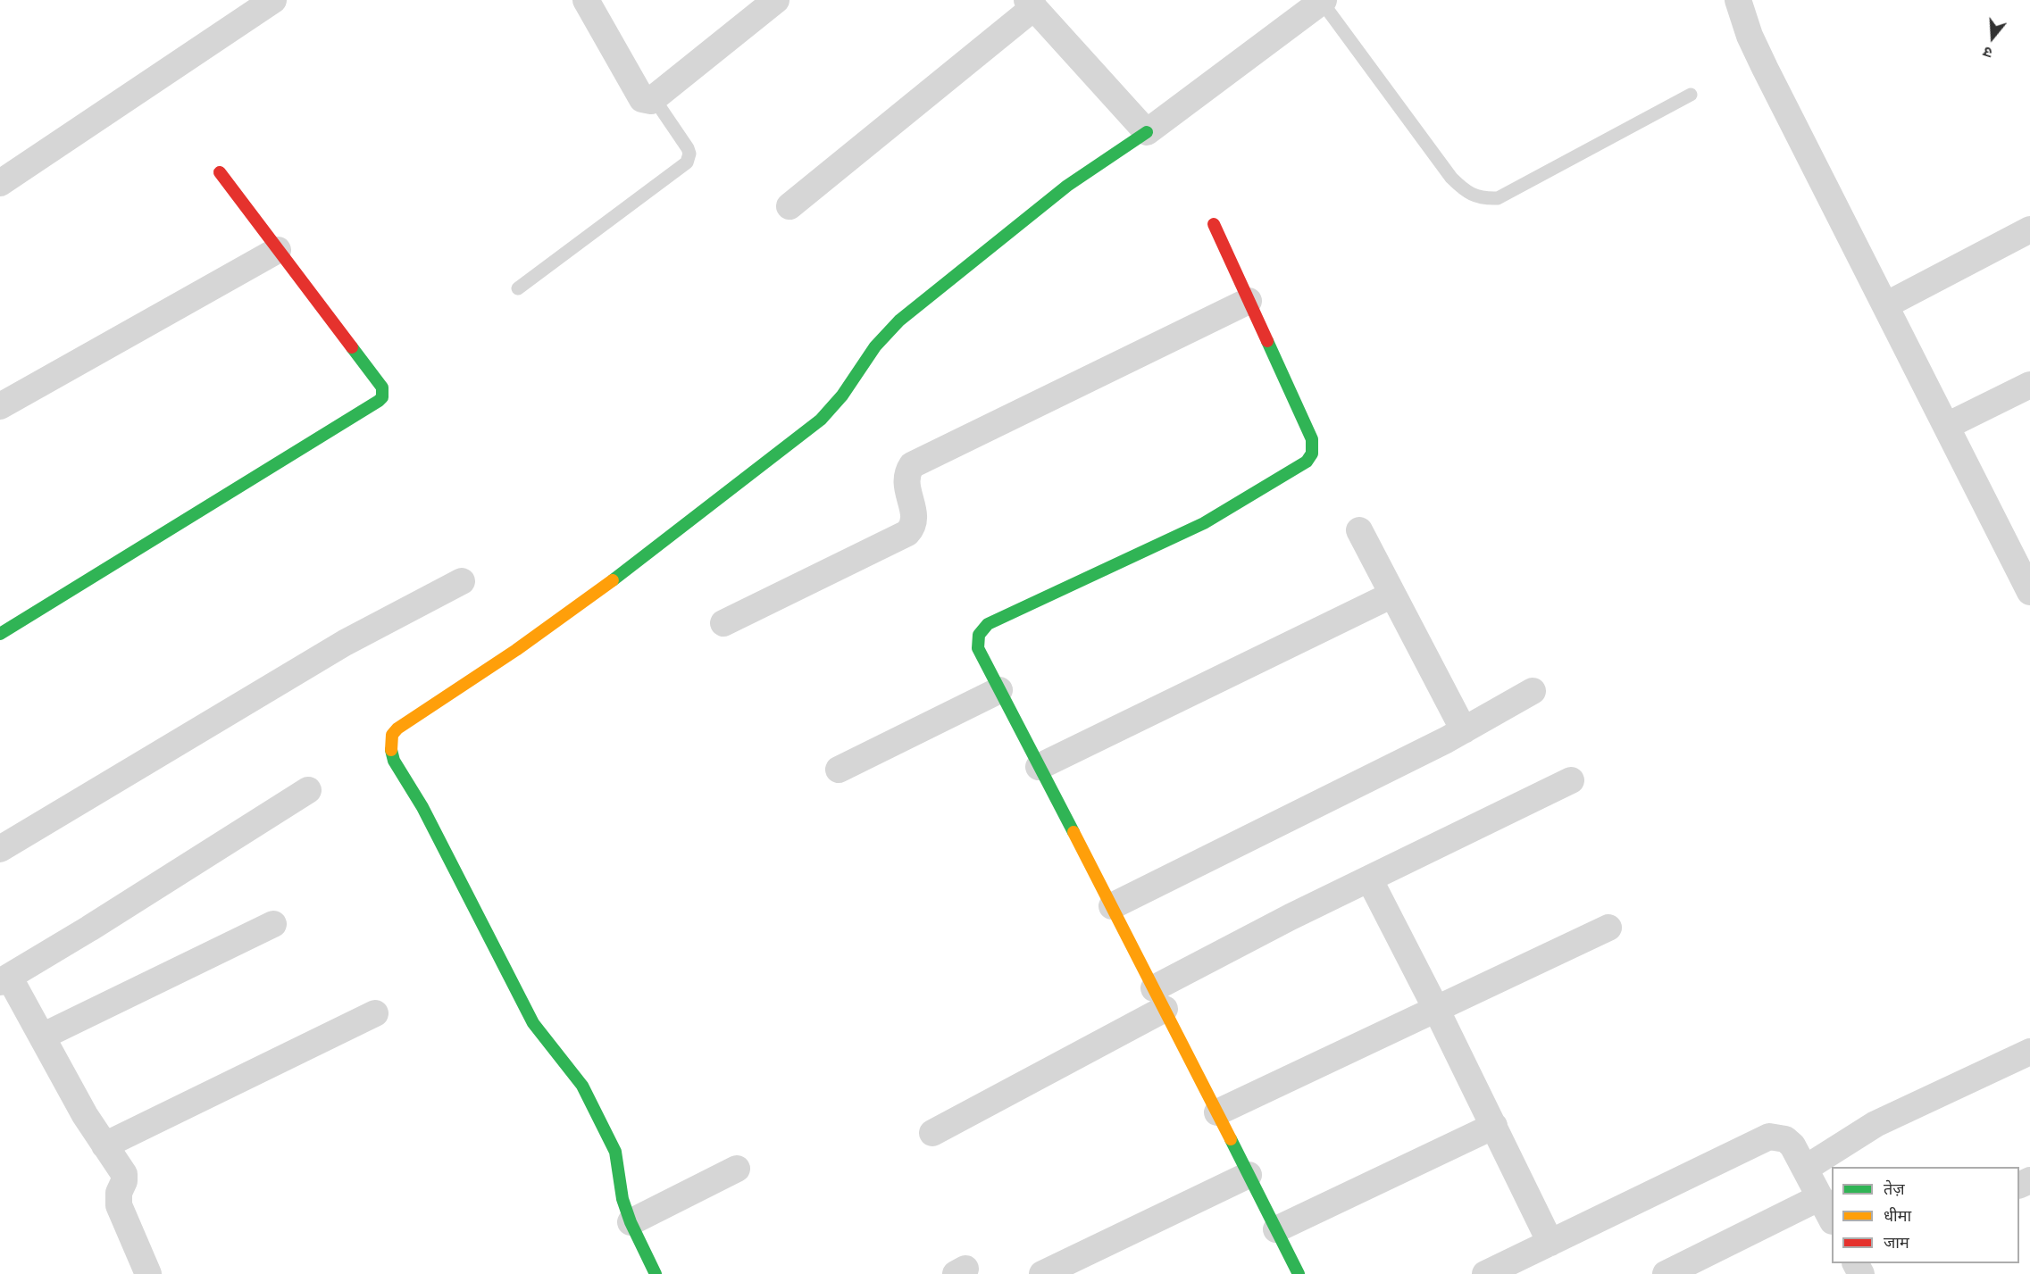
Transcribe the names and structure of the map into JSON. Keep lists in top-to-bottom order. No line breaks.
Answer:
{"legend":["तेज़","धीमा","जाम"],"north":"bottom"}
